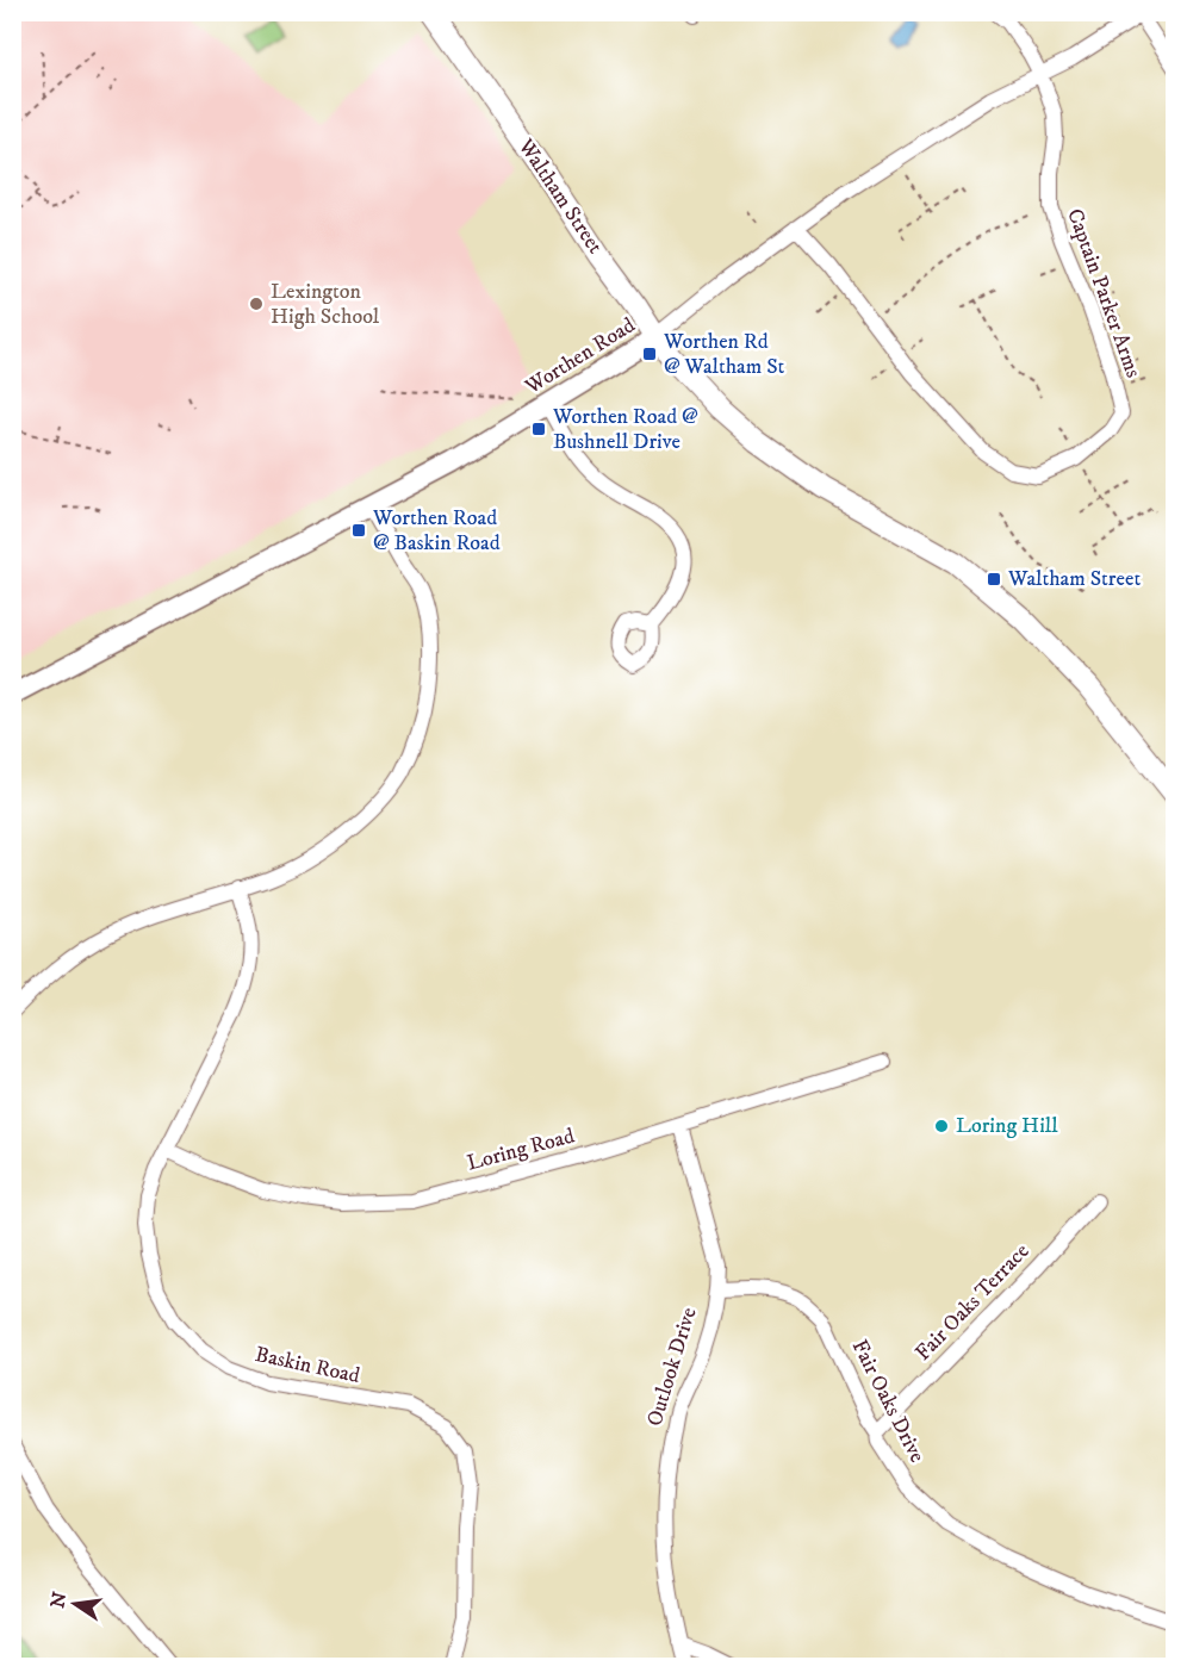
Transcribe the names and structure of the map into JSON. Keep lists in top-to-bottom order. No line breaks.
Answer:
{"streets":{"main road":["Waltham Street","Worthen Road"],"street":["Captain Parker Arms","Loring Road","Fair Oaks Terrace","Baskin Road","Outlook Drive","Fair Oaks Drive"]},"crossings":[["Waltham Street","Worthen Road"],["Captain Parker Arms","Worthen Road"],["Loring Road","Baskin Road"],["Loring Road","Outlook Drive"],["Fair Oaks Terrace","Fair Oaks Drive"],["Outlook Drive","Fair Oaks Drive"]],"places":{"other":["Lexington High School","Loring Hill"],"transit":["Worthen Rd @ Waltham St","Worthen Road @ Bushnell Drive","Worthen Road @ Baskin Road","Waltham Street"]},"north":"left"}
